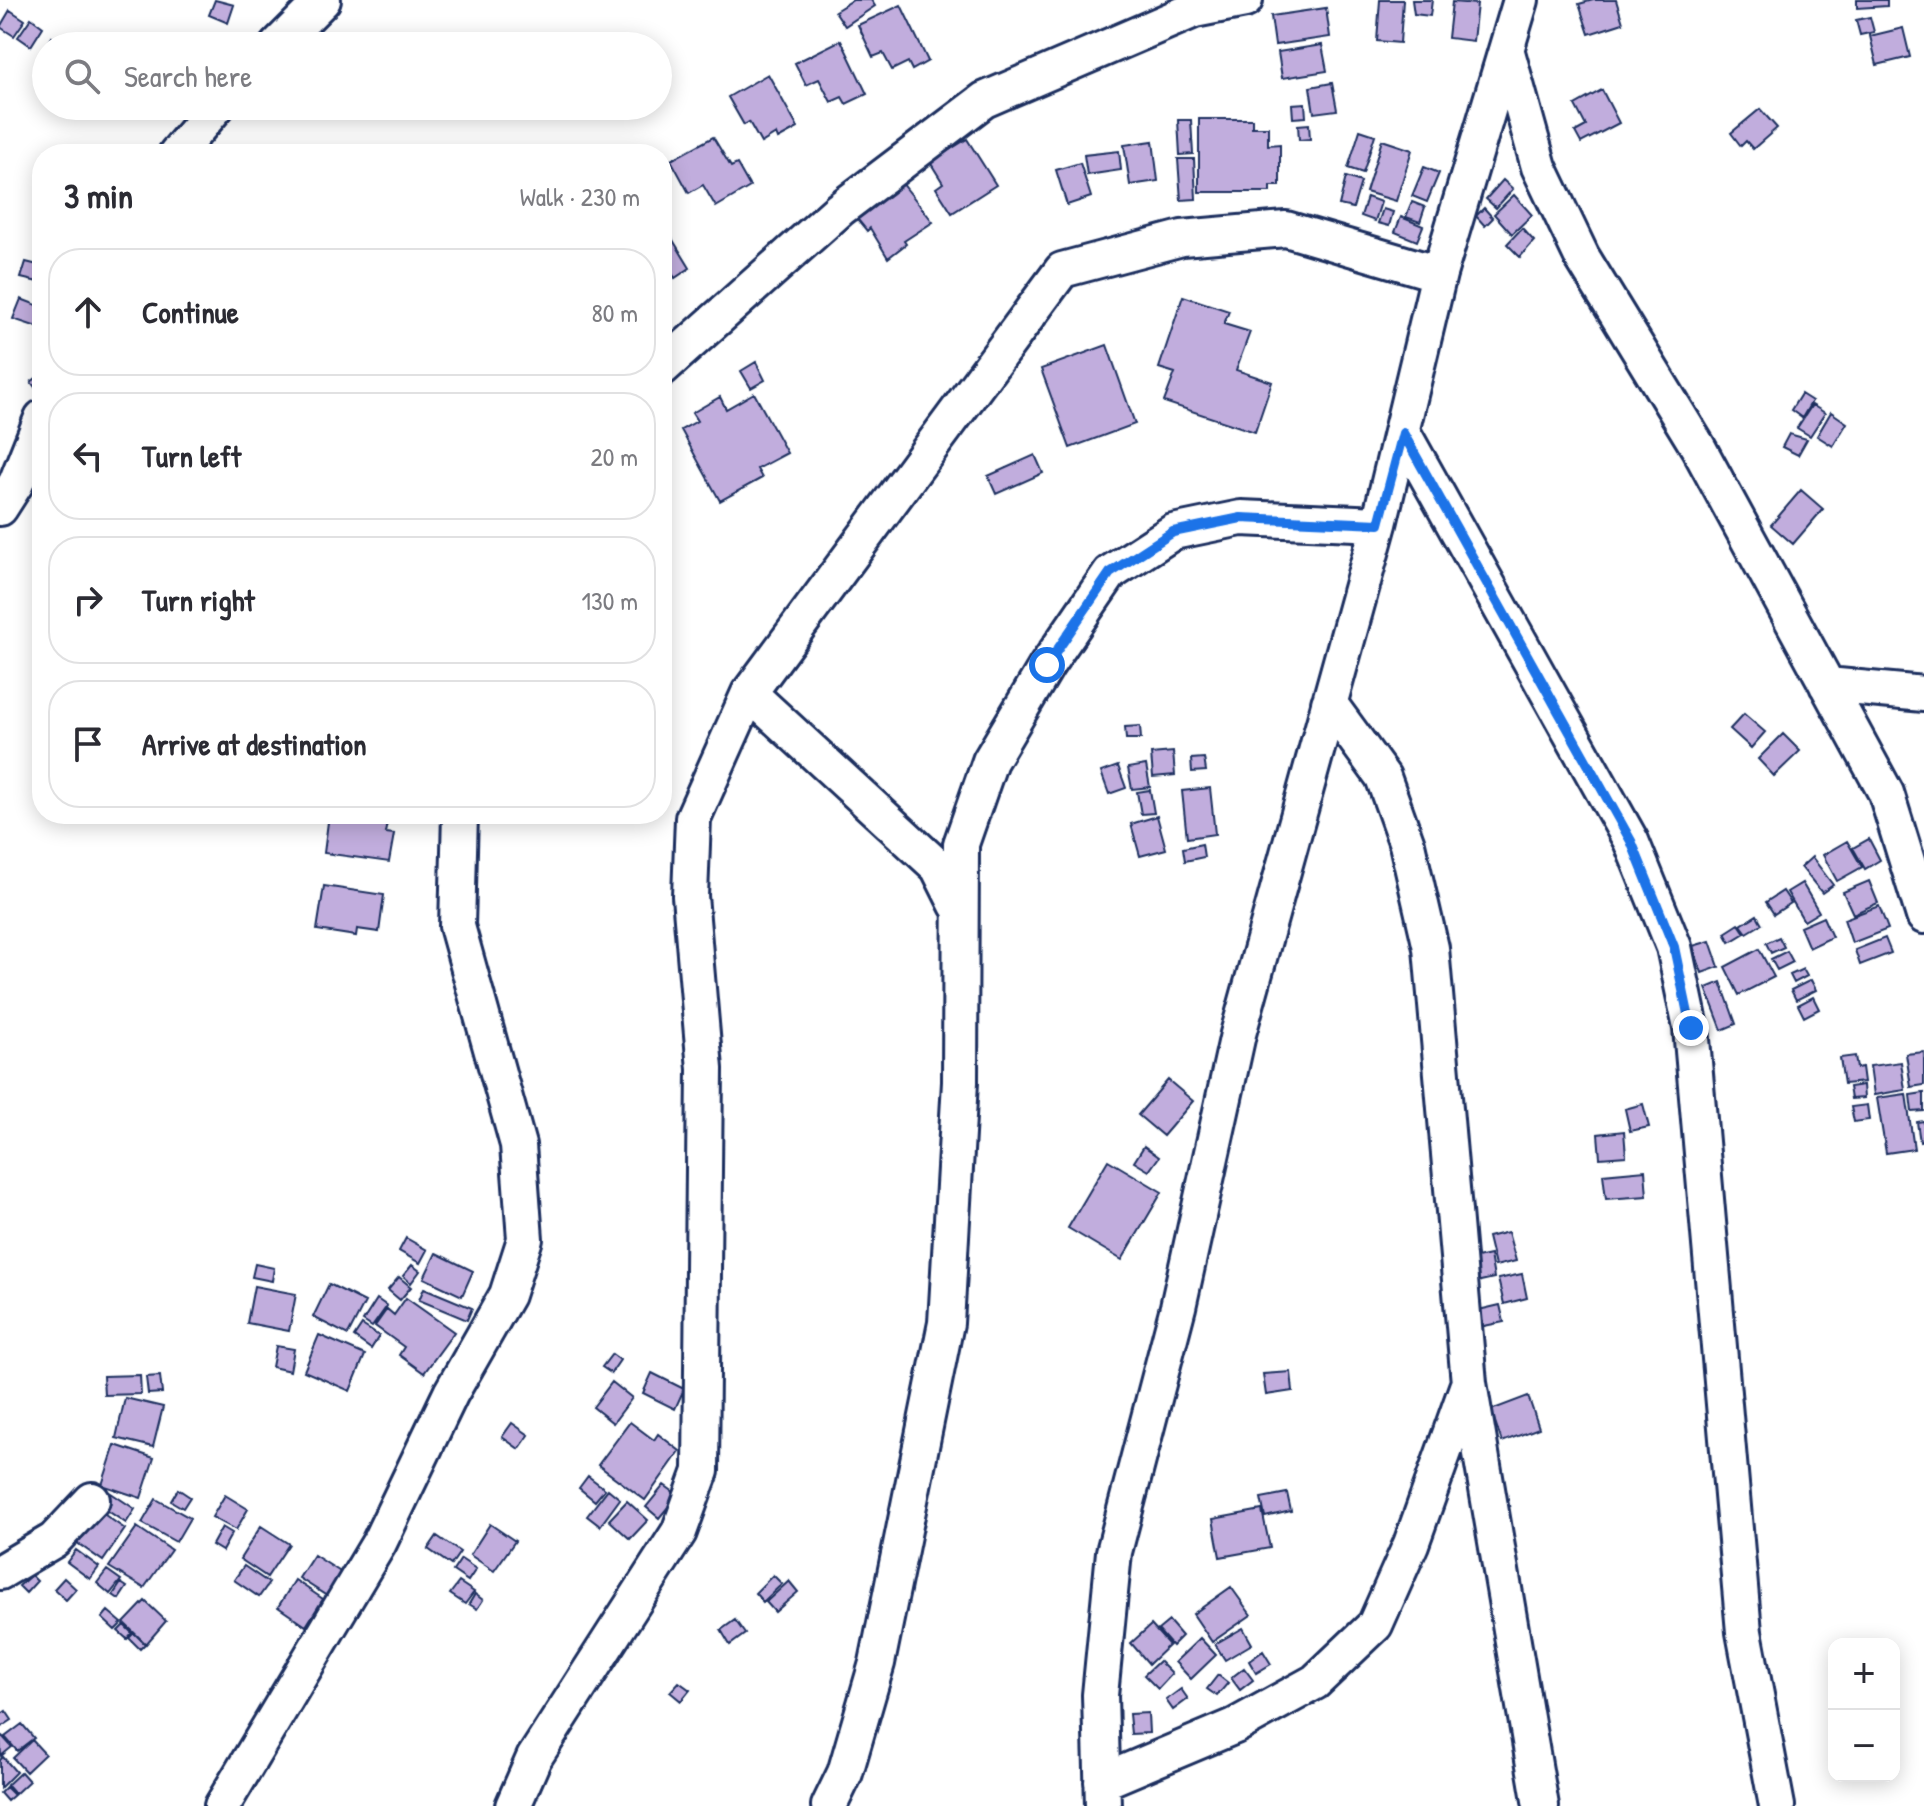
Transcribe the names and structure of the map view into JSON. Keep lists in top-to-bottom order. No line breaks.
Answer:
{"page":{"search":"Search here","heading":["3 min","Walk · 230 m"],"list":[["Continue","80 m"],["Turn left","20 m"],["Turn right","130 m"],"Arrive at destination"],"map_buttons":["+","−"]}}
